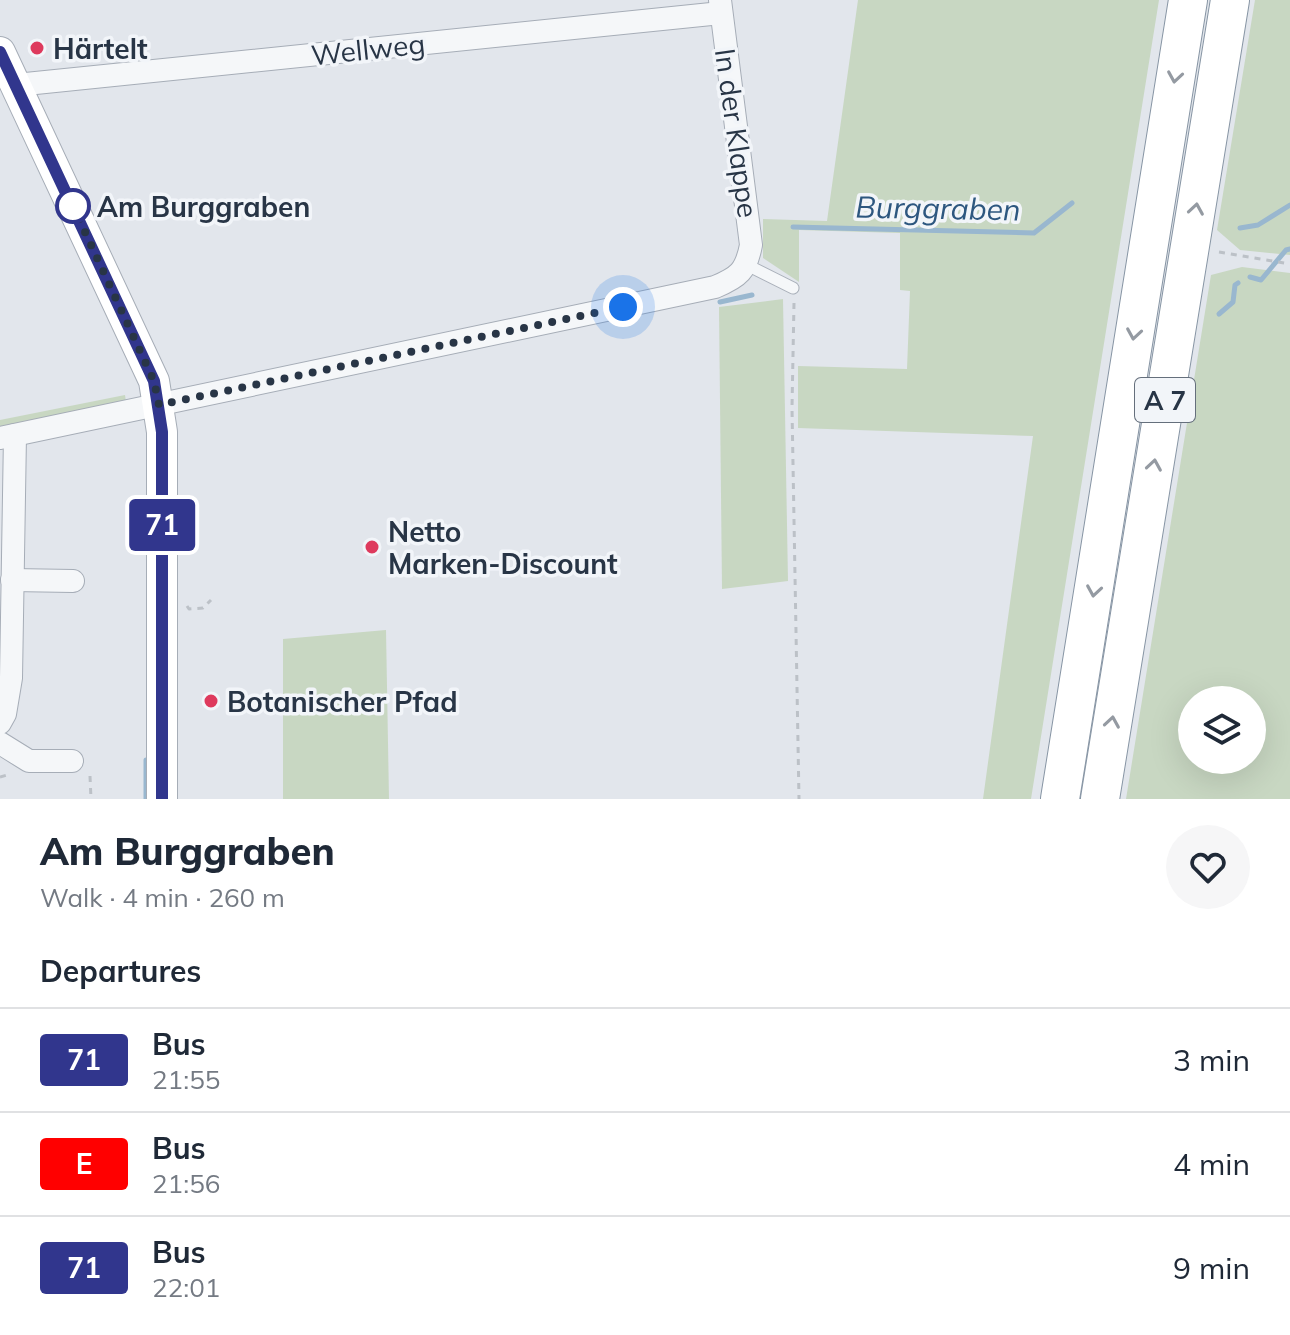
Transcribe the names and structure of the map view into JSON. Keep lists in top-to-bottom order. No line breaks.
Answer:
{"streets":{"highway":["A 7"],"street":["Wellweg","In der Klappe"]},"crossings":[["Wellweg","In der Klappe"]],"water":["Burggraben"],"places":["Härtelt","Am Burggraben","Netto Marken-Discount","Botanischer Pfad"],"lines":["bus line 71"],"page":{"on_map":"71","heading":[["Am Burggraben","Walk · 4 min · 260 m"],"Departures"],"list":[{"mark":"71","name":"Bus","note":"21:55","value":"3 min"},{"mark":"E","name":"Bus","note":"21:56","value":"4 min"},{"mark":"71","name":"Bus","note":"22:01","value":"9 min"}]}}
